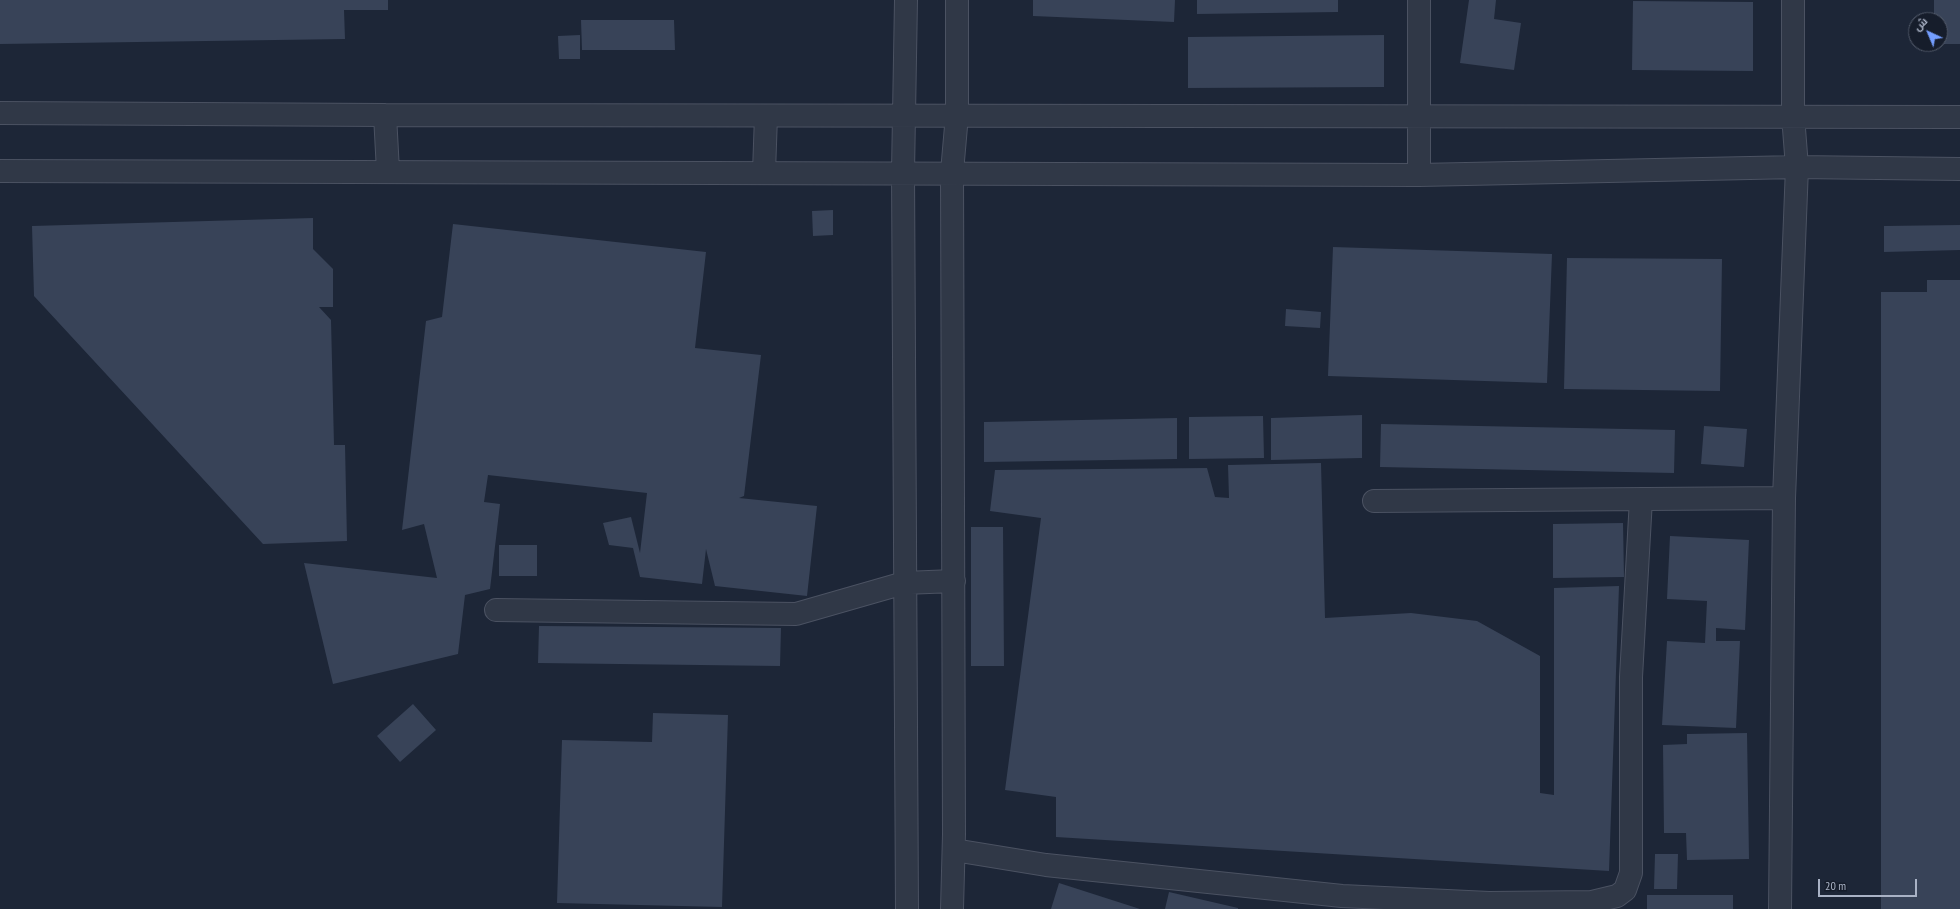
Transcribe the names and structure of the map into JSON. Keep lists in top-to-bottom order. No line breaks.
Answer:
{"scale_bar":"20 m","north":"top left"}
